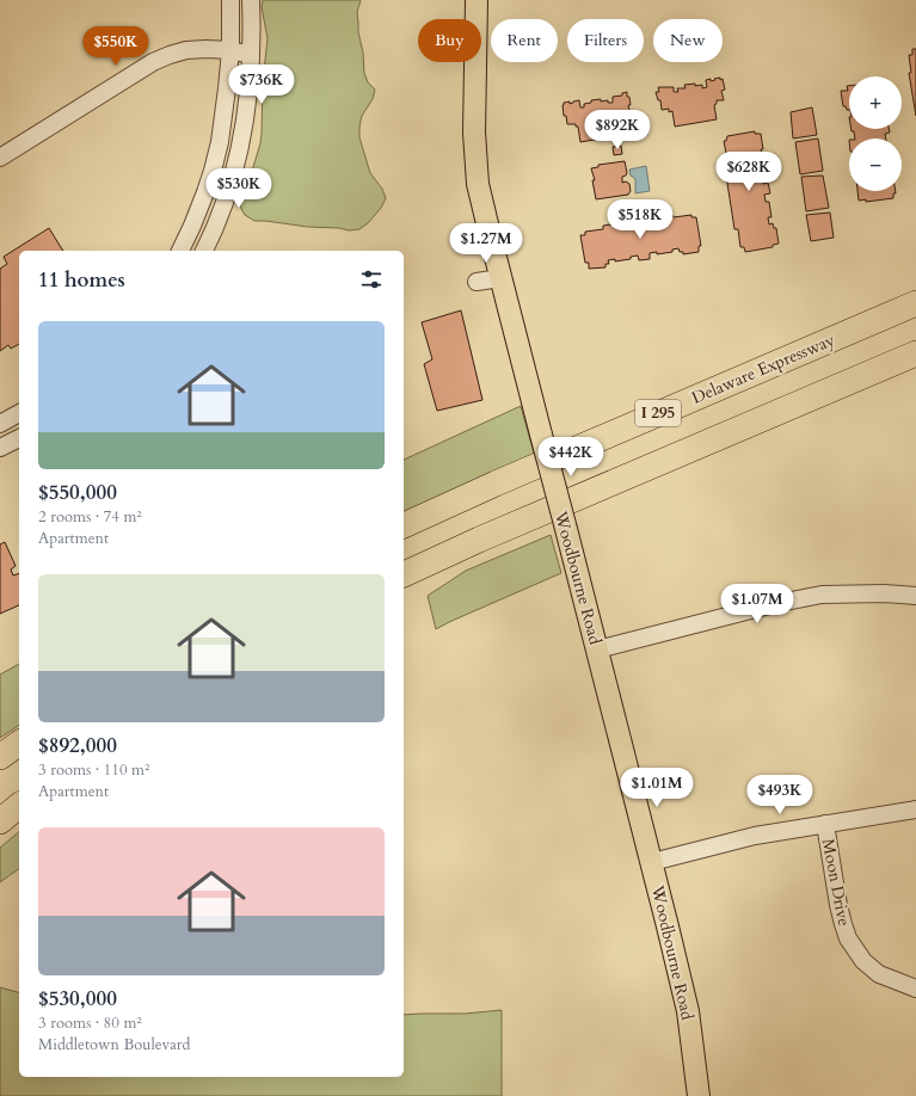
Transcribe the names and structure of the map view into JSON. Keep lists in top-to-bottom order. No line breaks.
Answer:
{"streets":{"highway":["Delaware Expressway","I 295"],"main road":["Woodbourne Road"],"street":["Moon Drive"]},"page":{"chip":["Buy","Rent","Filters","New"],"price":["$550K","$736K","$892K","$628K","$530K","$518K","$1.27M","$442K","$1.07M","$1.01M","$493K"],"map_buttons":["+","−"],"heading":"11 homes","list":[{"name":"$550,000","note":"2 rooms · 74 m² · Apartment"},{"name":"$892,000","note":"3 rooms · 110 m² · Apartment"},{"name":"$530,000","note":"3 rooms · 80 m² · Middletown Boulevard"}]}}
